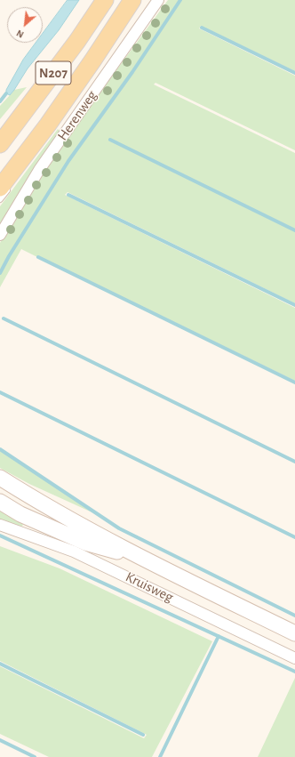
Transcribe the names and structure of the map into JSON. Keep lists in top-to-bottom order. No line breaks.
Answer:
{"streets":{"main road":["N207","Herenweg","Kruisweg"]},"north":"bottom left"}
